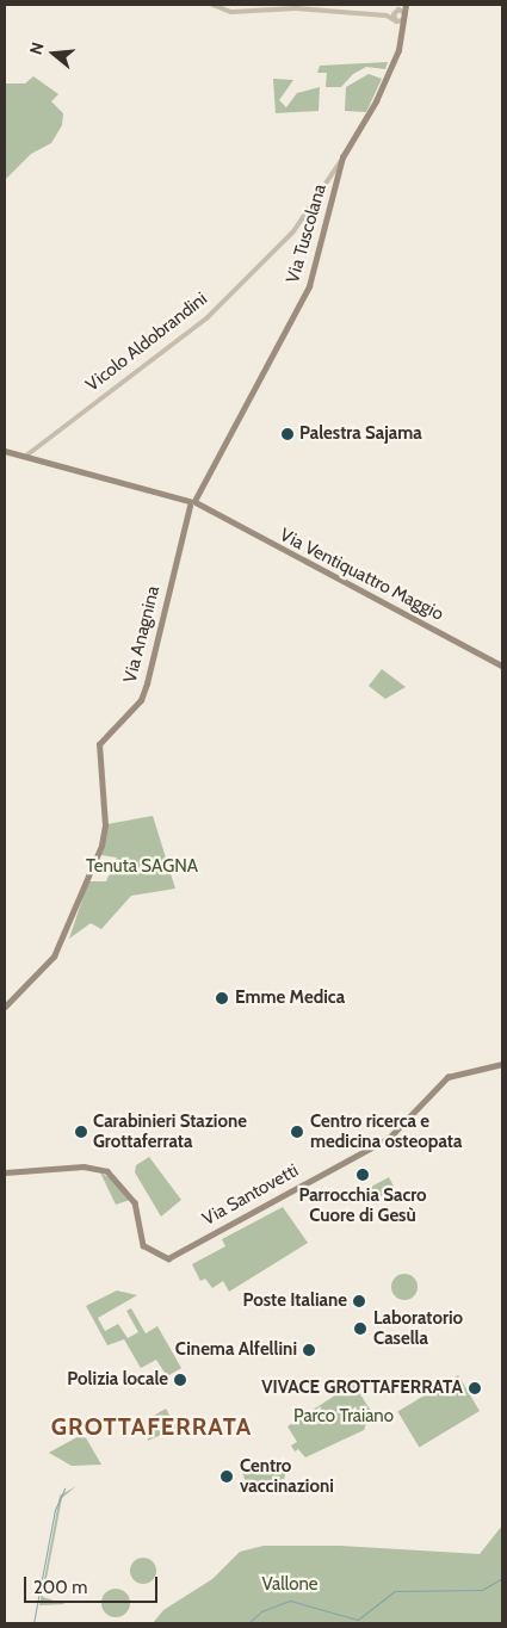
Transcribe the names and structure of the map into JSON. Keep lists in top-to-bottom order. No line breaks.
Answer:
{"streets":{"main road":["Via Tuscolana","Via Ventiquattro Maggio","Via Anagnina","Via Santovetti"],"street":["Vicolo Aldobrandini"]},"crossings":[["Via Tuscolana","Vicolo Aldobrandini"],["Via Tuscolana","Via Ventiquattro Maggio"],["Via Tuscolana","Via Anagnina"],["Via Ventiquattro Maggio","Via Anagnina"]],"districts":["GROTTAFERRATA"],"parks":["Tenuta SAGNA","Parco Traiano","Vallone"],"places":["Palestra Sajama","Emme Medica","Carabinieri Stazione Grottaferrata","Centro ricerca e medicina osteopata","Parrocchia Sacro Cuore di Gesù","Poste Italiane","Laboratorio Casella","Cinema Alfellini","Polizia locale","VIVACE GROTTAFERRATA","Centro vaccinazioni"],"scale_bar":"200 m","north":"left"}
